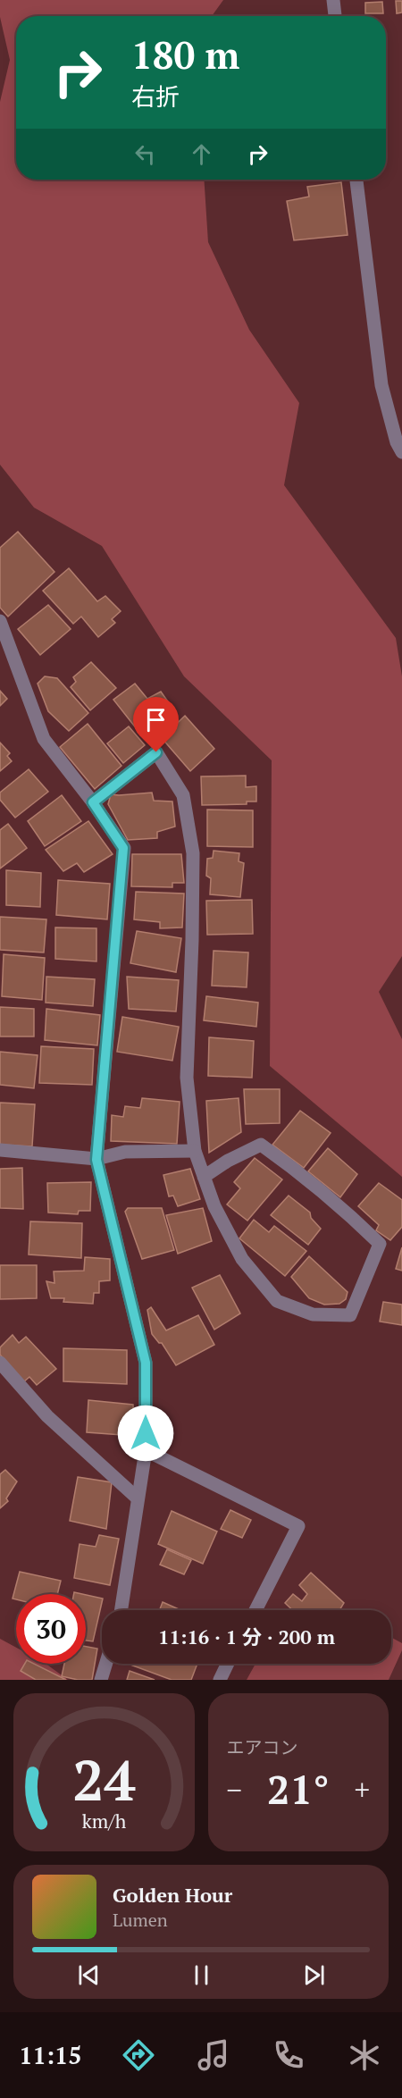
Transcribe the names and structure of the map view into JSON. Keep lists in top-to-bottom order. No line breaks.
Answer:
{"page":{"turn":["180 m","右折"],"limit":"30","trip":"11:16 · 1 分 · 200 m","tile":"エアコン","heat":["−","21°","+"],"song":["Golden Hour","Lumen"],"tabs":"11:15","gauge":["24","km/h"]}}
